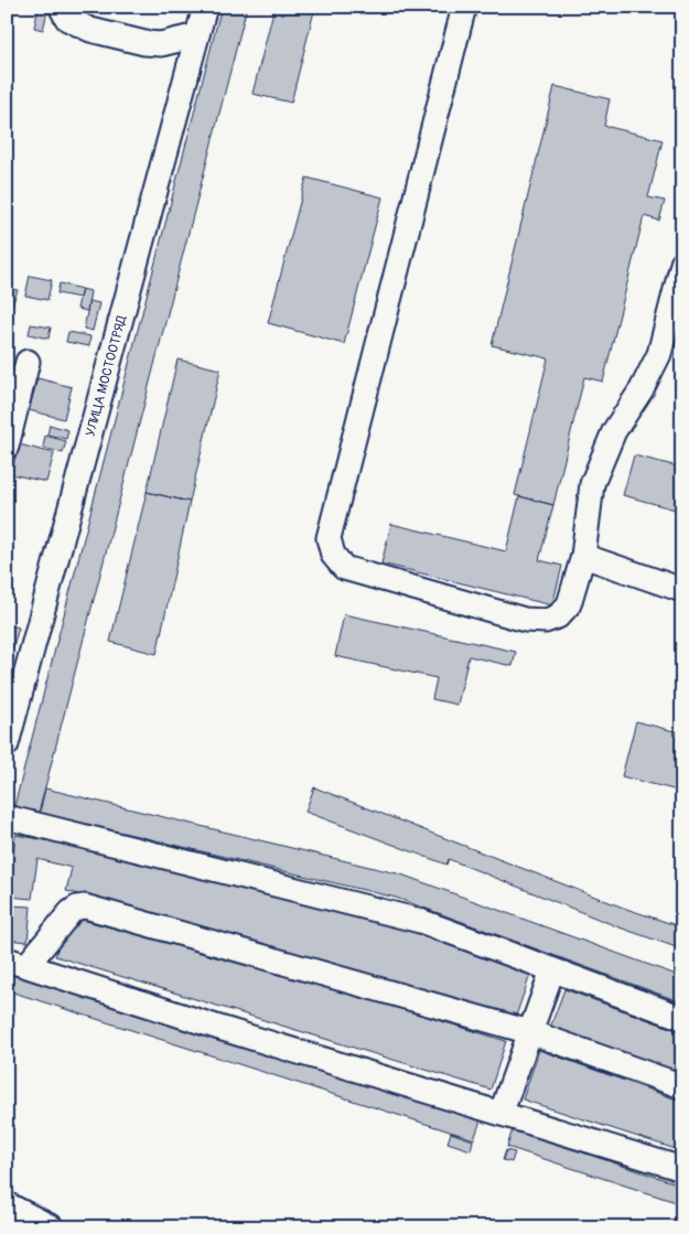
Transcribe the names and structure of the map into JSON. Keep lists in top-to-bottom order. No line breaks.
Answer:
{"streets":{"street":["УЛИЦА МОСТООТРЯД"]}}
